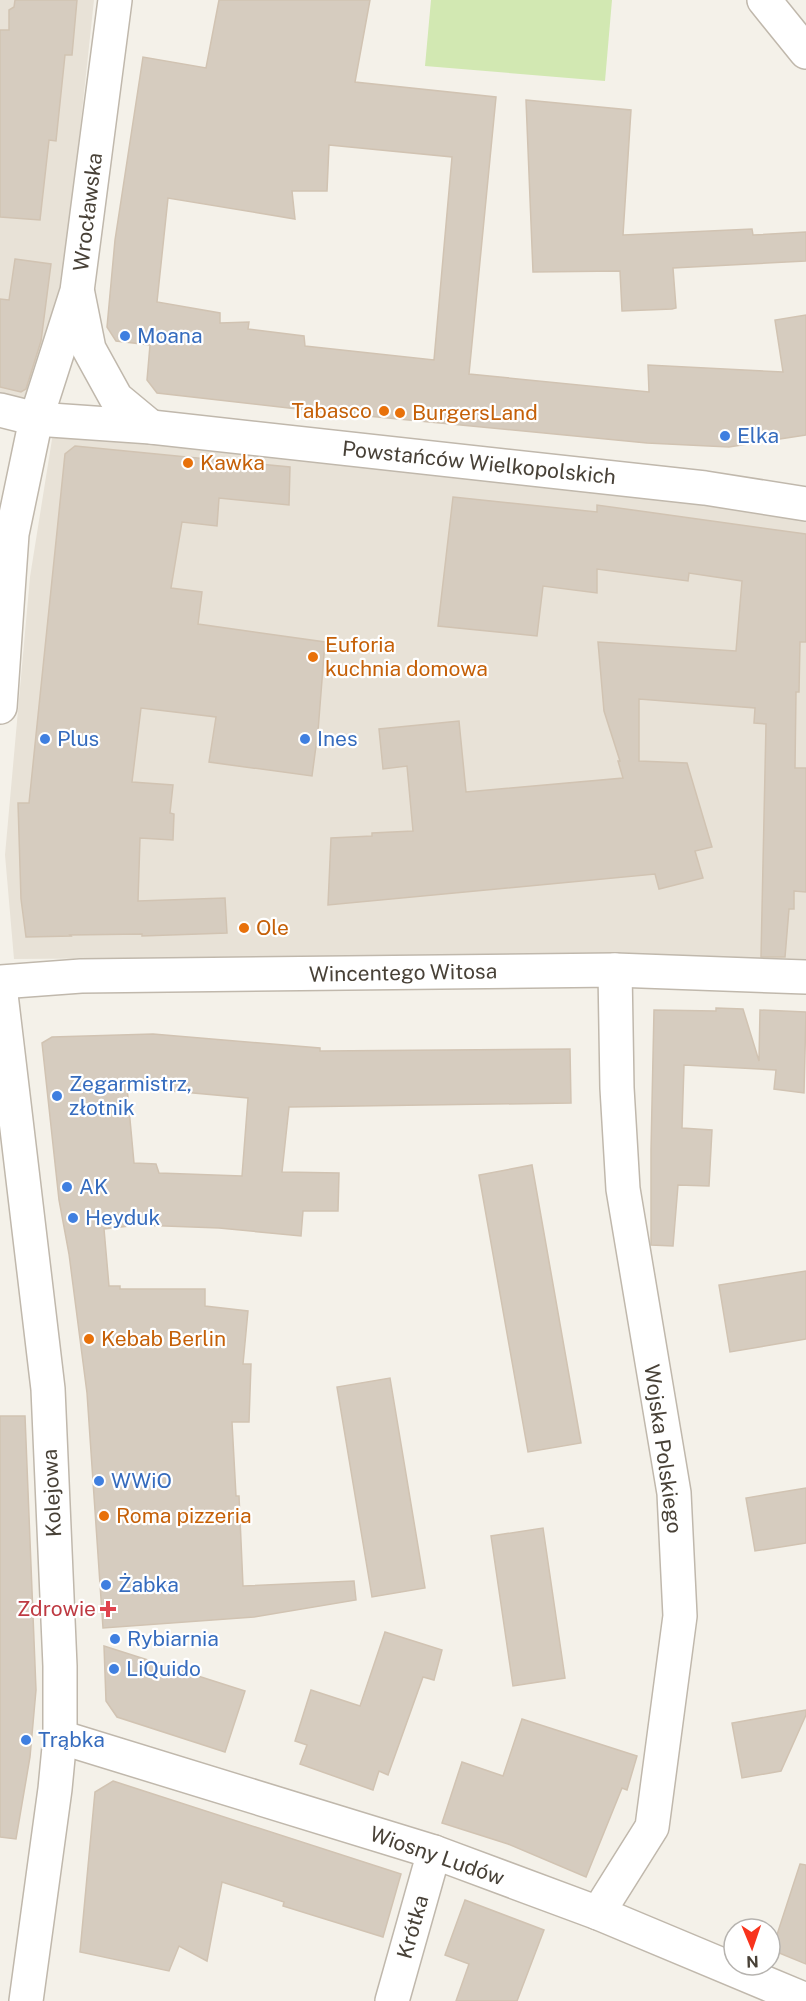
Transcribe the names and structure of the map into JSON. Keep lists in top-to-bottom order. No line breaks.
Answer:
{"streets":{"street":["Wrocławska","Powstańców Wielkopolskich","Wincentego Witosa","Wojska Polskiego","Kolejowa","Wiosny Ludów","Krótka"]},"crossings":[["Wrocławska","Powstańców Wielkopolskich"],["Wincentego Witosa","Wojska Polskiego"],["Wincentego Witosa","Kolejowa"],["Wojska Polskiego","Wiosny Ludów"],["Kolejowa","Wiosny Ludów"],["Wiosny Ludów","Krótka"]],"places":{"other":["Moana","Tabasco","BurgersLand","Elka","Kawka","Euforia kuchnia domowa","Plus","Ines","Ole","Zegarmistrz, złotnik","AK","Heyduk","Kebab Berlin","WWiO","Roma pizzeria","Żabka","Rybiarnia","LiQuido","Trąbka"],"health":["Zdrowie"]},"north":"bottom"}
